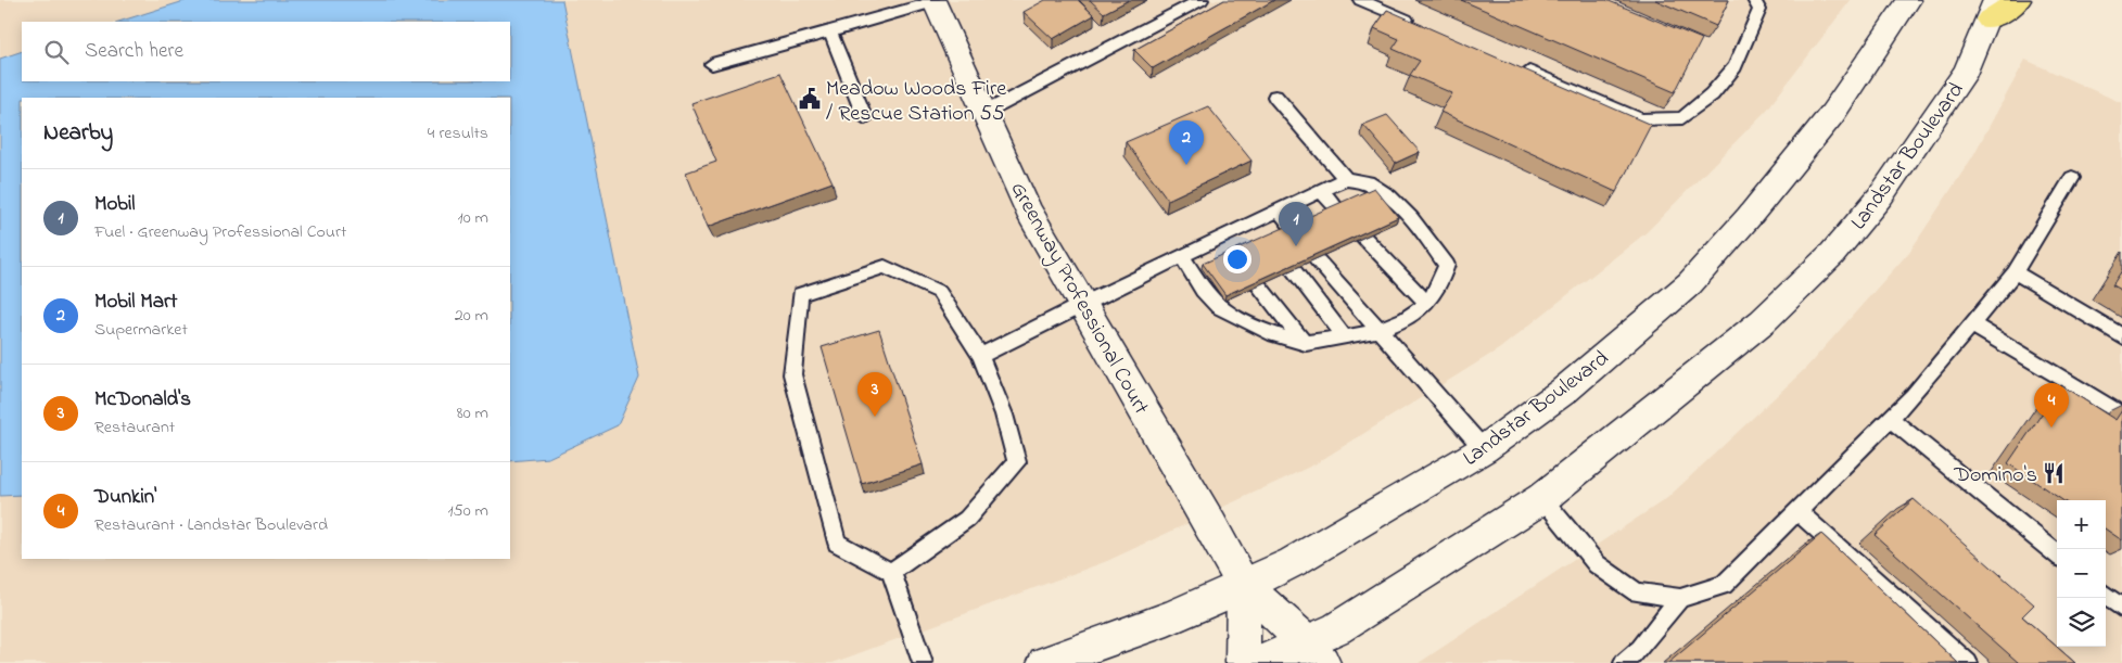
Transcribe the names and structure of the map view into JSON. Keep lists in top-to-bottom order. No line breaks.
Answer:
{"streets":{"street":["Landstar Boulevard","Greenway Professional Court"]},"crossings":[["Landstar Boulevard","Greenway Professional Court"]],"places":{"public building":["Meadow Woods Fire / Rescue Station 55"],"restaurant":["Domino's"]},"page":{"search":"Search here","heading":["Nearby","4 results"],"pins":["2","1","3","4"],"list":[{"mark":"1","name":"Mobil","note":"Fuel · Greenway Professional Court","value":"10 m"},{"mark":"2","name":"Mobil Mart","note":"Supermarket","value":"20 m"},{"mark":"3","name":"McDonald's","note":"Restaurant","value":"80 m"},{"mark":"4","name":"Dunkin'","note":"Restaurant · Landstar Boulevard","value":"150 m"}],"map_buttons":["+","−"]}}
